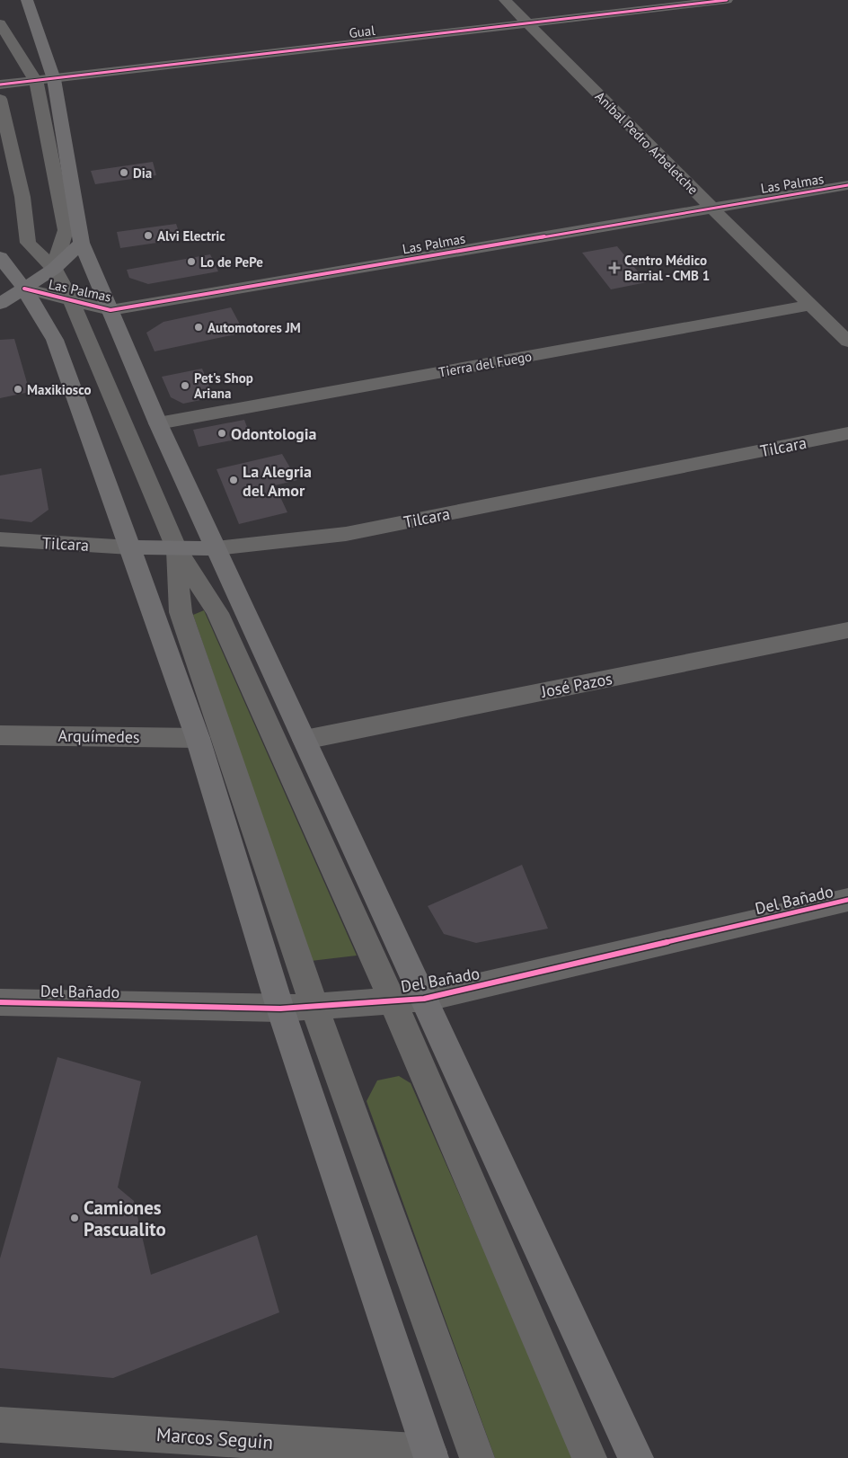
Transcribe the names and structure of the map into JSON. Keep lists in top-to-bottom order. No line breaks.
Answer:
{"streets":{"main road":["Tilcara"],"street":["Gual","Aníbal Pedro Arbeletche","Las Palmas","Tierra del Fuego","José Pazos","Arquímedes","Del Bañado","Marcos Seguin"]},"crossings":[["Gual","Aníbal Pedro Arbeletche"],["Aníbal Pedro Arbeletche","Las Palmas"],["Aníbal Pedro Arbeletche","Tierra del Fuego"]],"places":{"other":["Dia","Alvi Electric","Lo de PePe","Automotores JM","Pet's Shop Ariana","Maxikiosco","Odontologia","La Alegria del Amor","Camiones Pascualito"],"health":["Centro Médico Barrial - CMB 1"]}}
